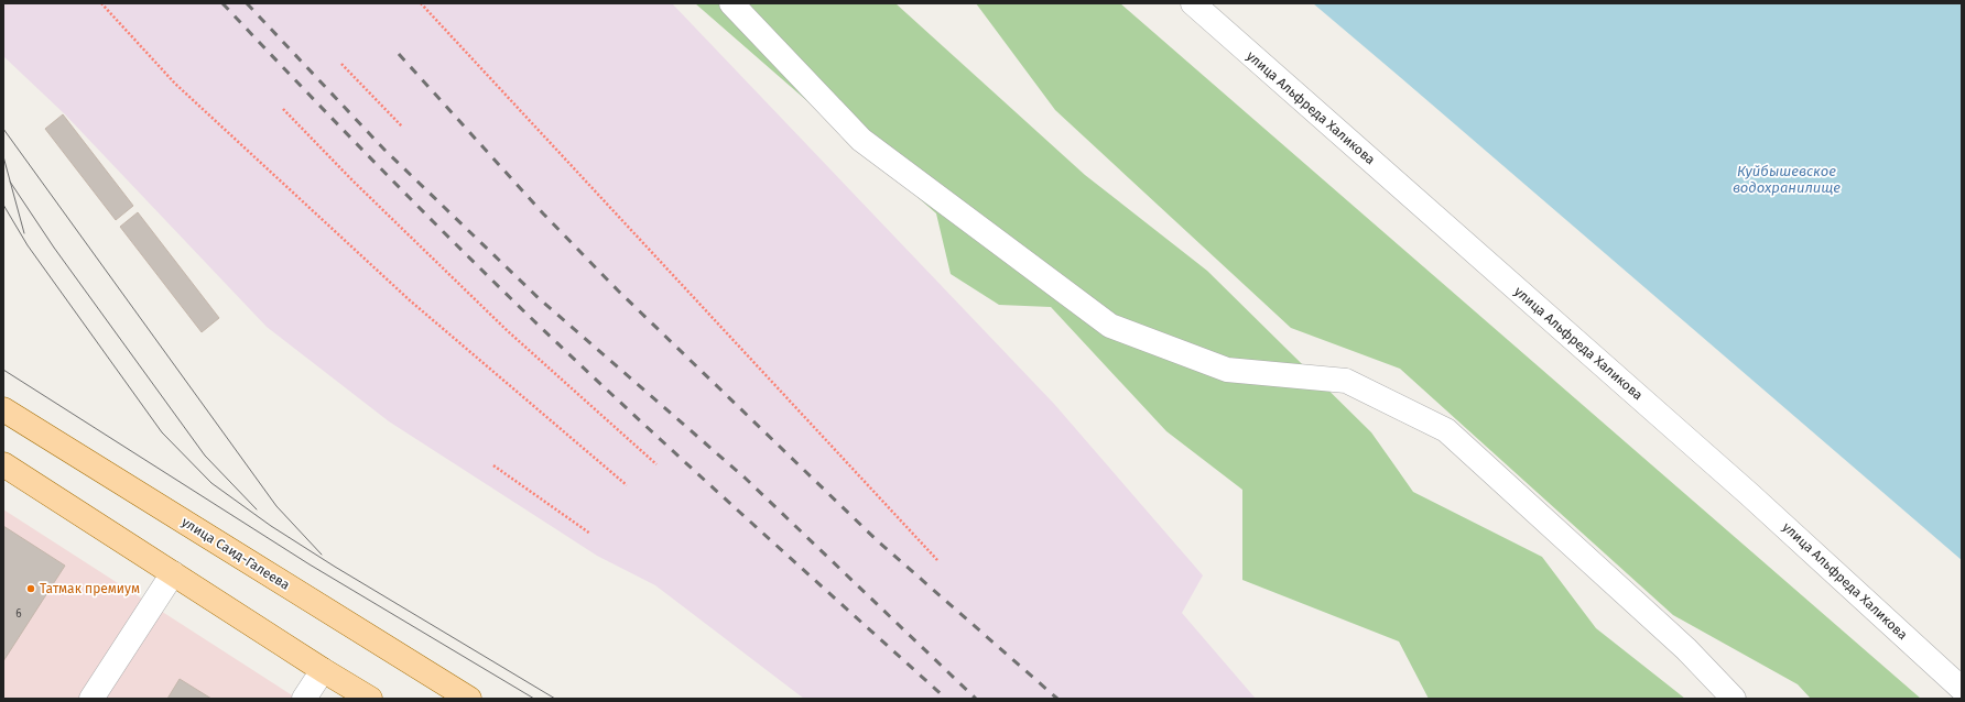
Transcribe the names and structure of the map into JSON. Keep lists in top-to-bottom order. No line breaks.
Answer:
{"streets":{"main road":["улица Саид-Галеева"],"lane":["улица Альфреда Халикова"]},"water":["Куйбышевское водохранилище"],"places":["Татмак премиум"],"house_numbers":["6"]}
